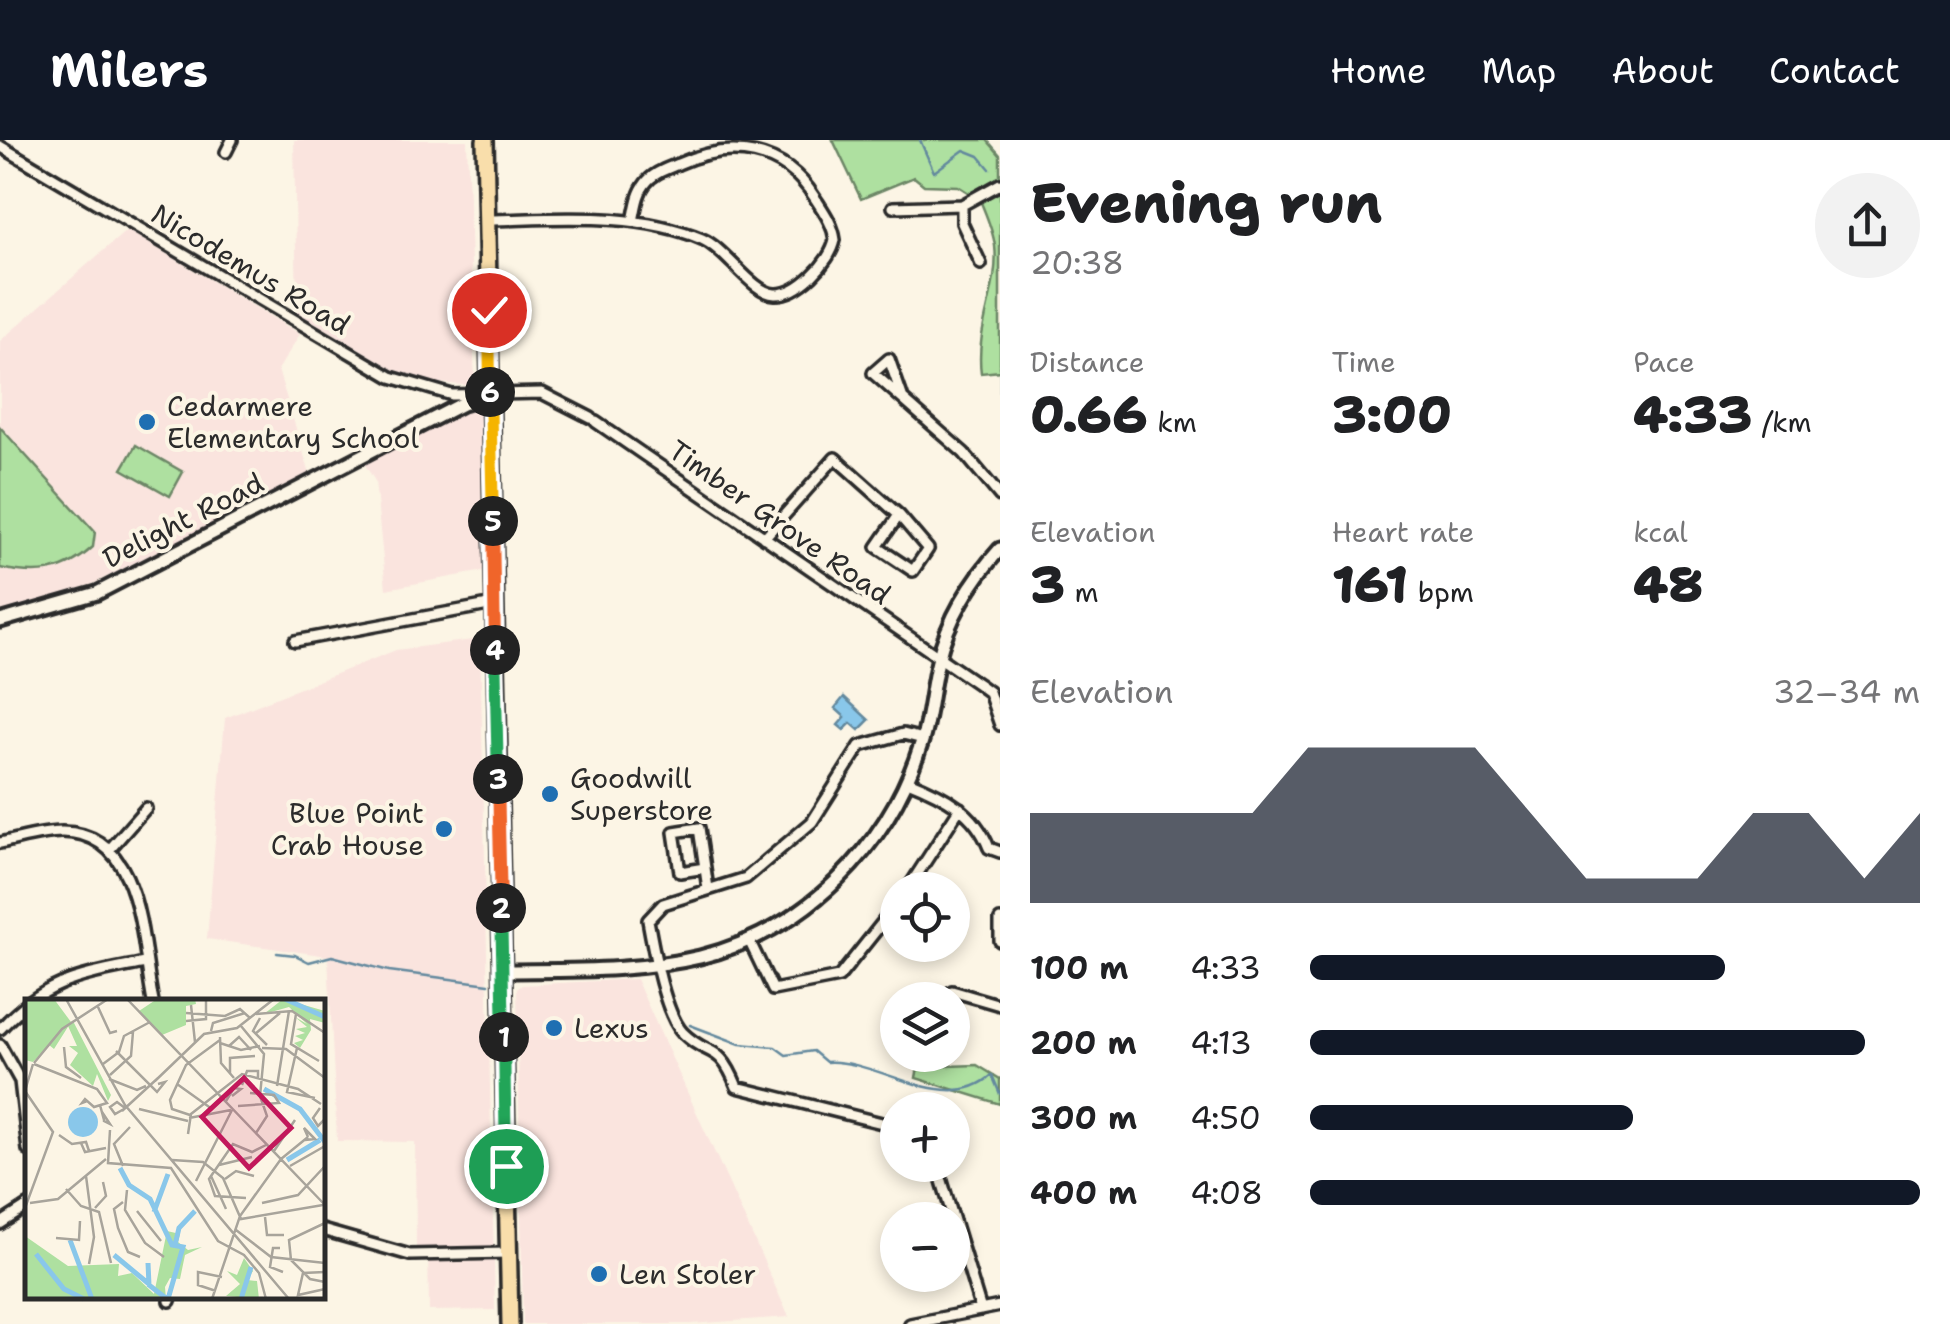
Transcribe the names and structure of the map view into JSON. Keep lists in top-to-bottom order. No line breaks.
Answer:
{"streets":{"street":["Nicodemus Road","Delight Road","Timber Grove Road"]},"crossings":[["Nicodemus Road","Delight Road"],["Nicodemus Road","Timber Grove Road"],["Delight Road","Timber Grove Road"]],"places":["Cedarmere Elementary School","Goodwill Superstore","Blue Point Crab House","Lexus","Len Stoler"],"page":{"header":"Milers","nav":["Home","Map","About","Contact"],"heading":["Evening run","20:38"],"stats":[["Distance","0.66 km"],["Time","3:00"],["Pace","4:33 /km"],["Elevation","3 m"],["Heart rate","161 bpm"],["kcal","48"]],"pins":["6","5","4","3","2","1"],"chart":["Elevation","32–34 m"],"map_buttons":["+","−"],"list":[{"name":"100 m","note":"4:33"},{"name":"200 m","note":"4:13"},{"name":"300 m","note":"4:50"},{"name":"400 m","note":"4:08"}]}}
